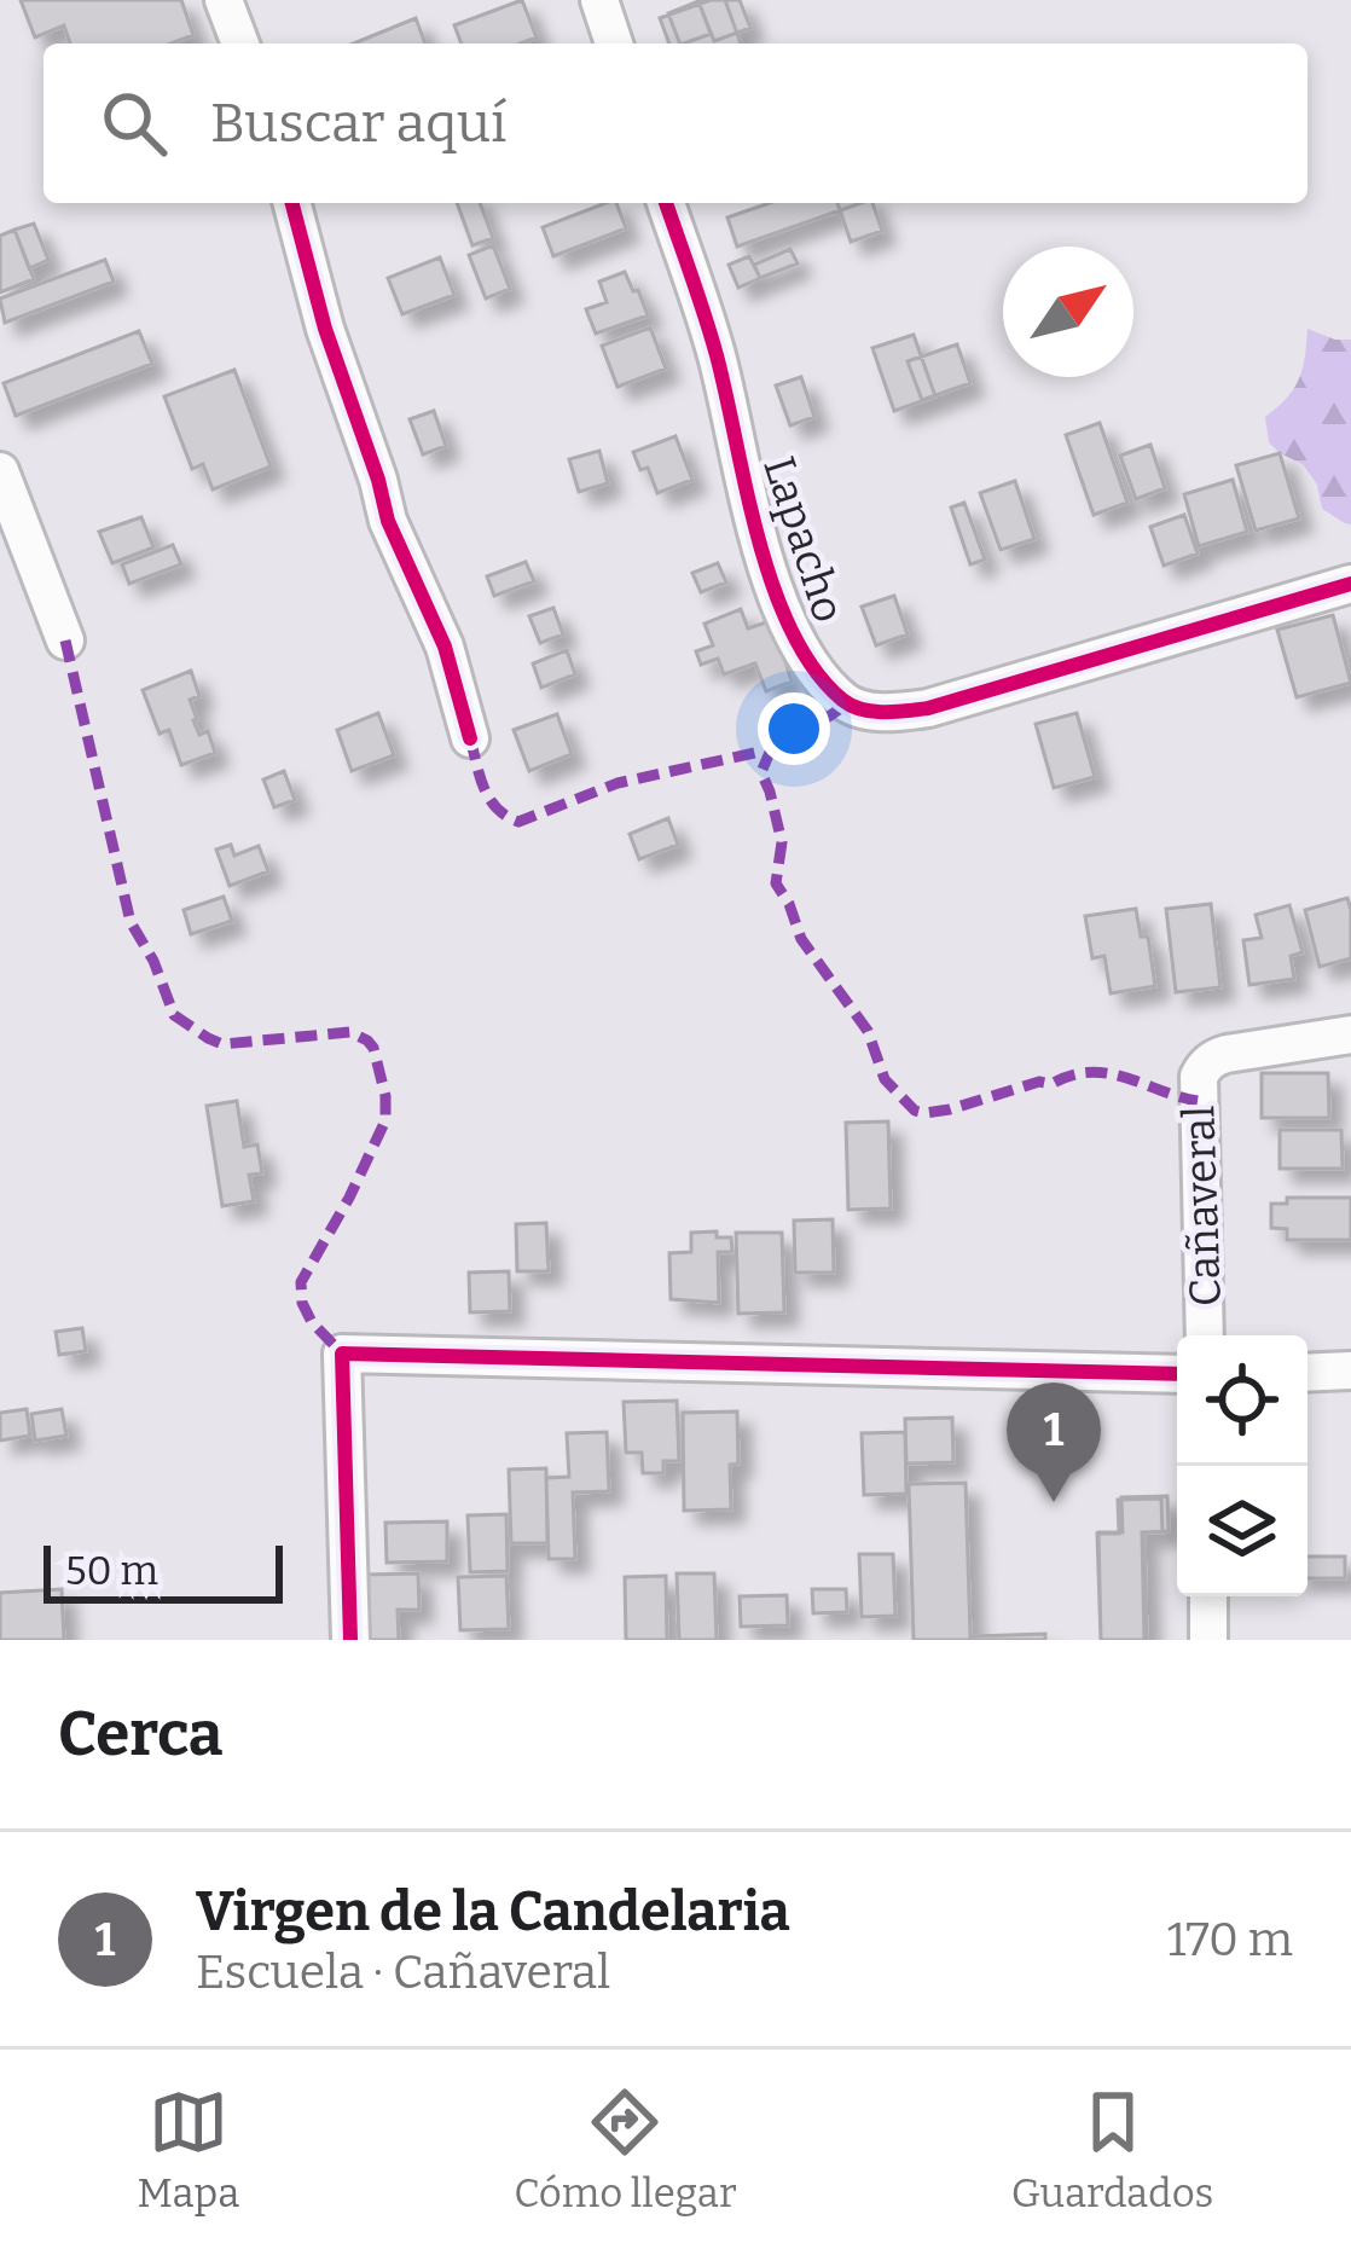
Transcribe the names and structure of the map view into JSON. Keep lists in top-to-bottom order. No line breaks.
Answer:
{"streets":{"street":["Lapacho","Cañaveral"]},"scale_bar":"50 m","north":"top right","page":{"search":"Buscar aquí","pins":"1","scale":"50 m","heading":"Cerca","list":[{"mark":"1","name":"Virgen de la Candelaria","note":"Escuela · Cañaveral","value":"170 m"}],"nav":["Mapa","Cómo llegar","Guardados"]}}
